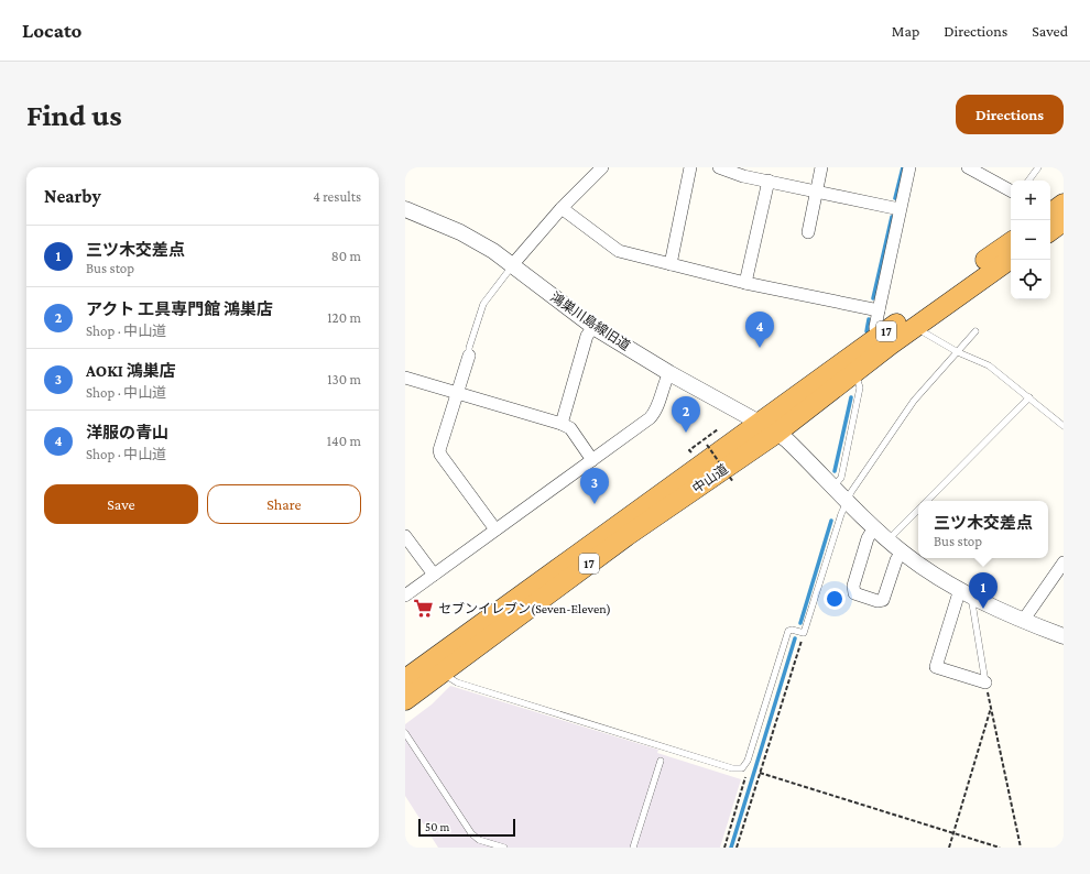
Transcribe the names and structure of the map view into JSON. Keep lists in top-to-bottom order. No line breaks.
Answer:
{"streets":{"highway":["17","中山道"],"street":["鴻巣川島線旧道"]},"crossings":[["鴻巣川島線旧道","中山道"]],"places":{"supermarket":["セブンイレブン(Seven-Eleven)"]},"scale_bar":"50 m","page":{"header":"Locato","nav":["Map","Directions","Saved"],"buttons":["Directions",["Save","Share"]],"title":"Find us","heading":["Nearby","4 results"],"map_buttons":["+","−"],"list":[{"mark":"1","name":"三ツ木交差点","note":"Bus stop","value":"80 m"},{"mark":"2","name":"アクト 工具専門館 鴻巣店","note":"Shop · 中山道","value":"120 m"},{"mark":"3","name":"AOKI 鴻巣店","note":"Shop · 中山道","value":"130 m"},{"mark":"4","name":"洋服の青山","note":"Shop · 中山道","value":"140 m"}],"pins":["4","2","3","1"],"popup":["三ツ木交差点","Bus stop"],"scale":"50 m"}}
